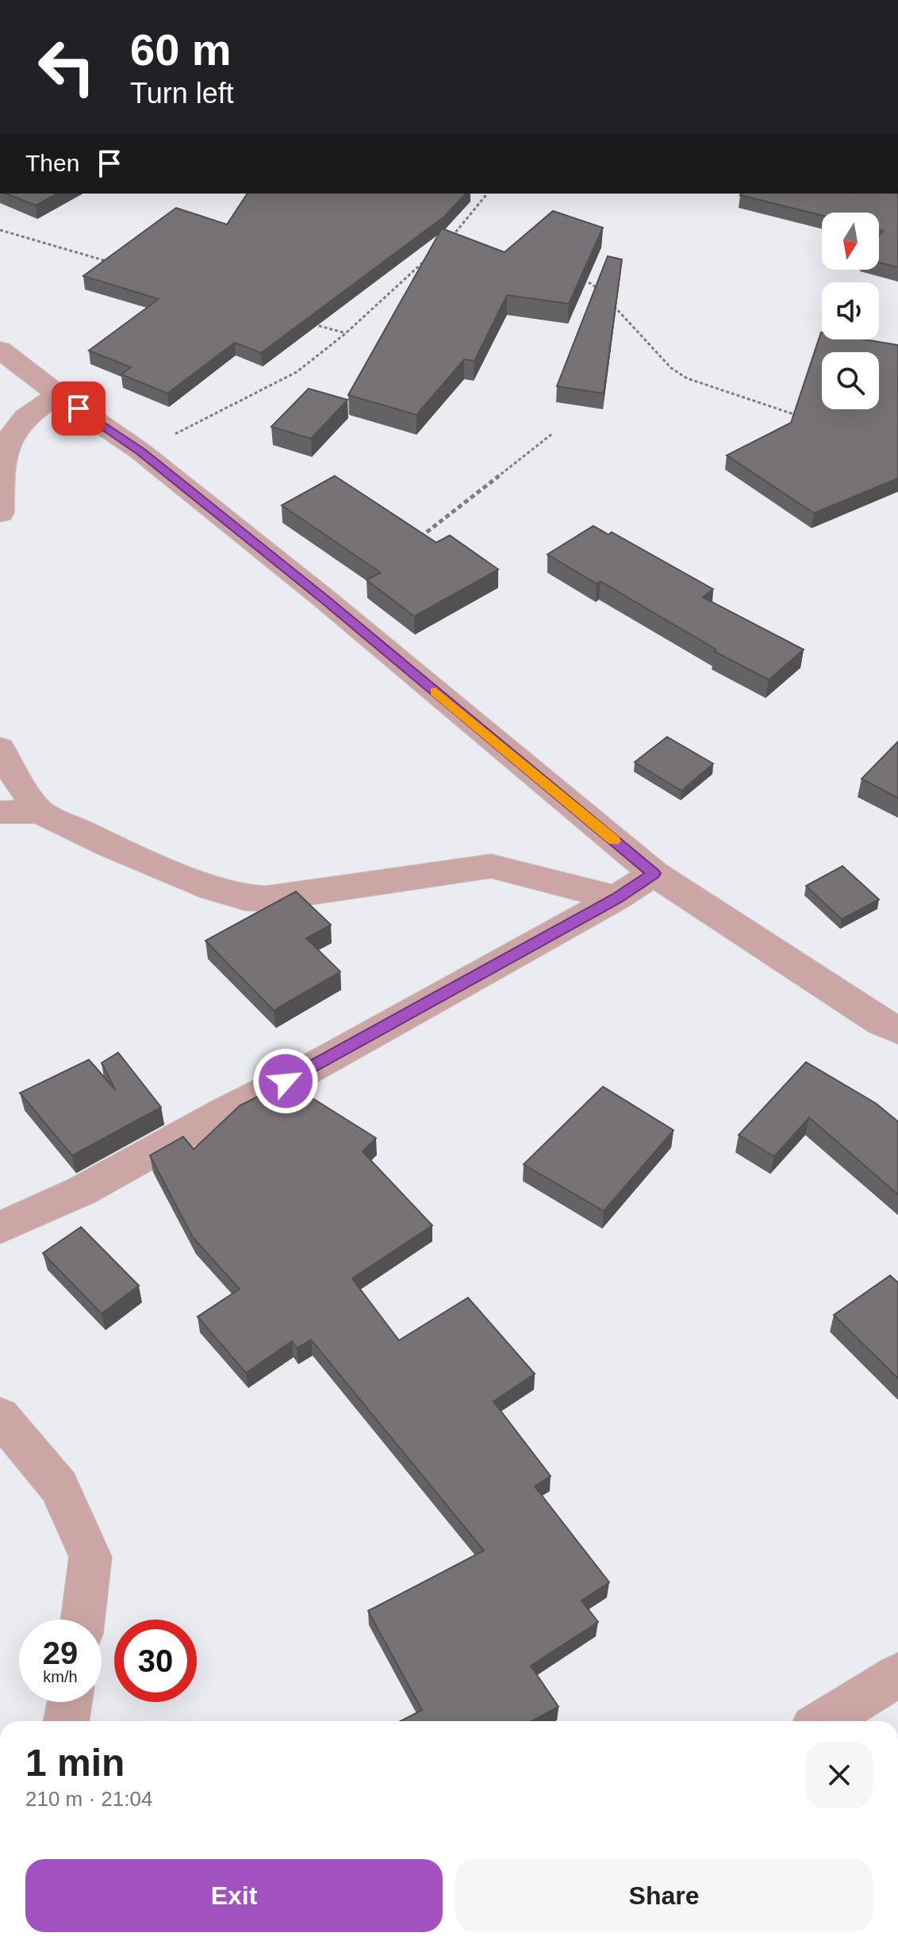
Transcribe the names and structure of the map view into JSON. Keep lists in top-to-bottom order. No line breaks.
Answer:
{"north":"bottom","page":{"turn":["60 m","Turn left"],"then":"Then","speed":"29 km/h","limit":"30","heading":["1 min","210 m · 21:04"],"buttons":["Exit","Share"]}}
